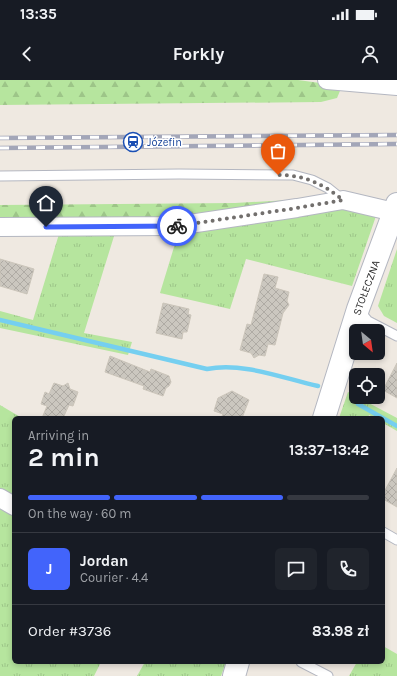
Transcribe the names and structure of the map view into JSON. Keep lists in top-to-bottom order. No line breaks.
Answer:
{"streets":{"street":["STOŁECZNA"]},"places":{"station":["Józefin"]},"north":"bottom right","page":{"status":"13:35","header":"Forkly","heading":["2 min","Arriving in","13:37–13:42"],"panel":["Jordan","Courier · 4.4","Order #3736","83.98 zł"],"bar":"On the way · 60 m","round":"J"}}
